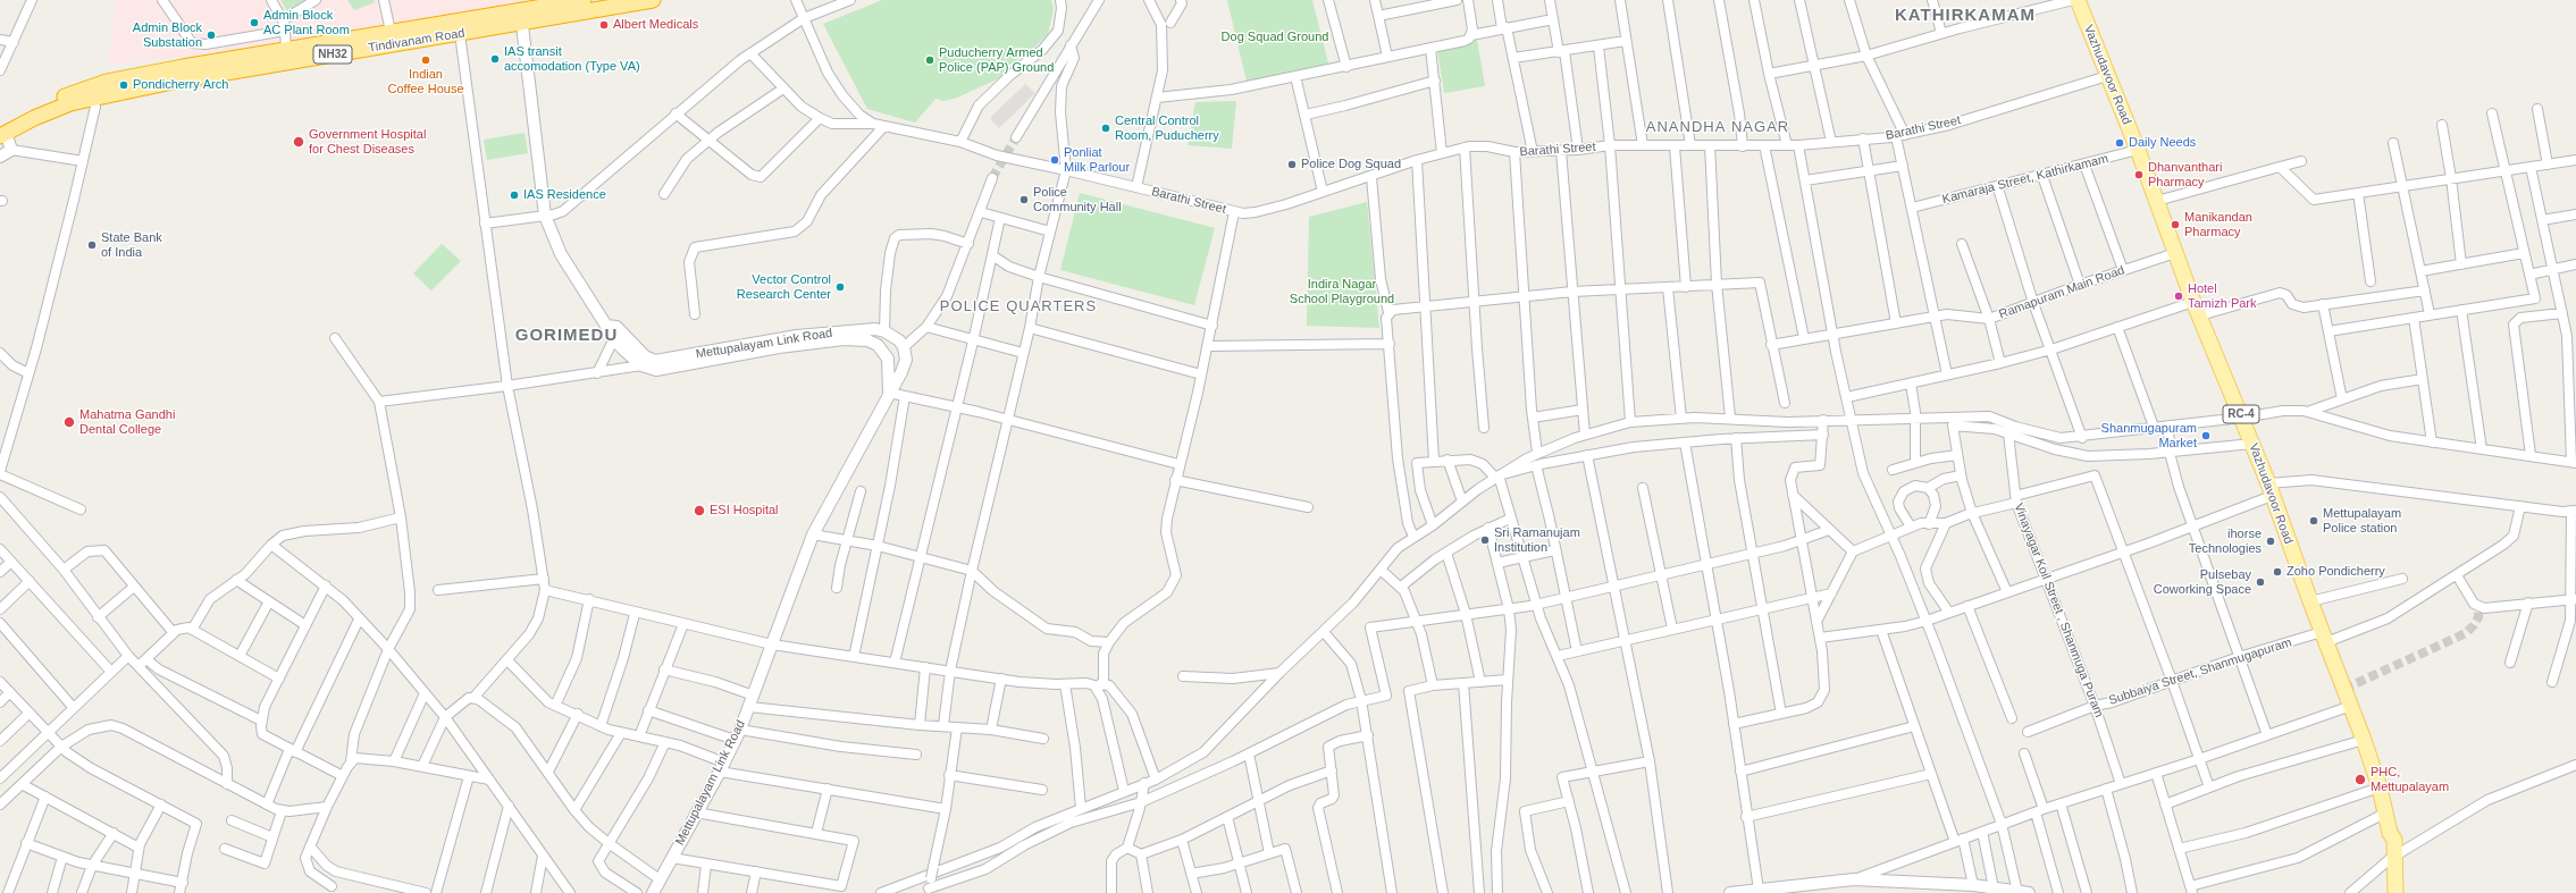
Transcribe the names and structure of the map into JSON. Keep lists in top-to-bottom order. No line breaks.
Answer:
{"streets":{"highway":["Tindivanam Road","NH32"],"main road":["Vazhudavoor Road","RC-4"],"street":["Barathi Street","Kamaraja Street, Kathirkamam","Ramapuram Main Road","Mettupalayam Link Road","Vinayagar Koil Street , Shanmuga Puram","Subbaiya Street, Shanmugapuram"]},"crossings":[["Tindivanam Road","Mettupalayam Link Road"],["Vazhudavoor Road","Barathi Street"],["Vazhudavoor Road","Kamaraja Street, Kathirkamam"],["Vazhudavoor Road","Ramapuram Main Road"],["Vazhudavoor Road","Subbaiya Street, Shanmugapuram"],["Vinayagar Koil Street , Shanmuga Puram","Subbaiya Street, Shanmugapuram"]],"districts":["KATHIRKAMAM","ANANDHA NAGAR","POLICE QUARTERS","GORIMEDU"],"parks":["Dog Squad Ground","Indira Nagar School Playground"],"places":["Admin Block AC Plant Room","Albert Medicals","Admin Block Substation","IAS transit accomodation (Type VA)","Indian Coffee House","Puducherry Armed Police (PAP) Ground","Pondicherry Arch","Central Control Room, Puducherry","Government Hospital for Chest Diseases","Daily Needs","Ponliat Milk Parlour","Police Dog Squad","Dhanvanthari Pharmacy","IAS Residence","Police Community Hall","Manikandan Pharmacy","State Bank of India","Vector Control Research Center","Hotel Tamizh Park","Mahatma Gandhi Dental College","Shanmugapuram Market","ESI Hospital","Mettupalayam Police station","Sri Ramanujam Institution","ihorse Technologies","Zoho Pondicherry","Pulsebay Coworking Space","PHC, Mettupalayam"]}
